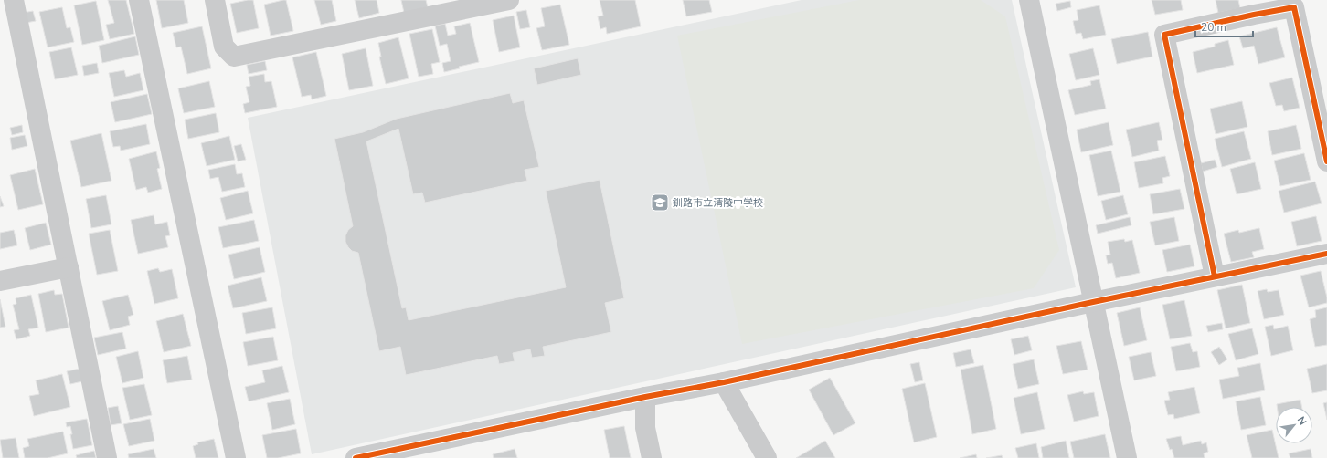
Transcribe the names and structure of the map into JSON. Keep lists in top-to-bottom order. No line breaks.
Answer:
{"places":{"school or university":["釧路市立清陵中学校"]},"scale_bar":"20 m","north":"top right"}
